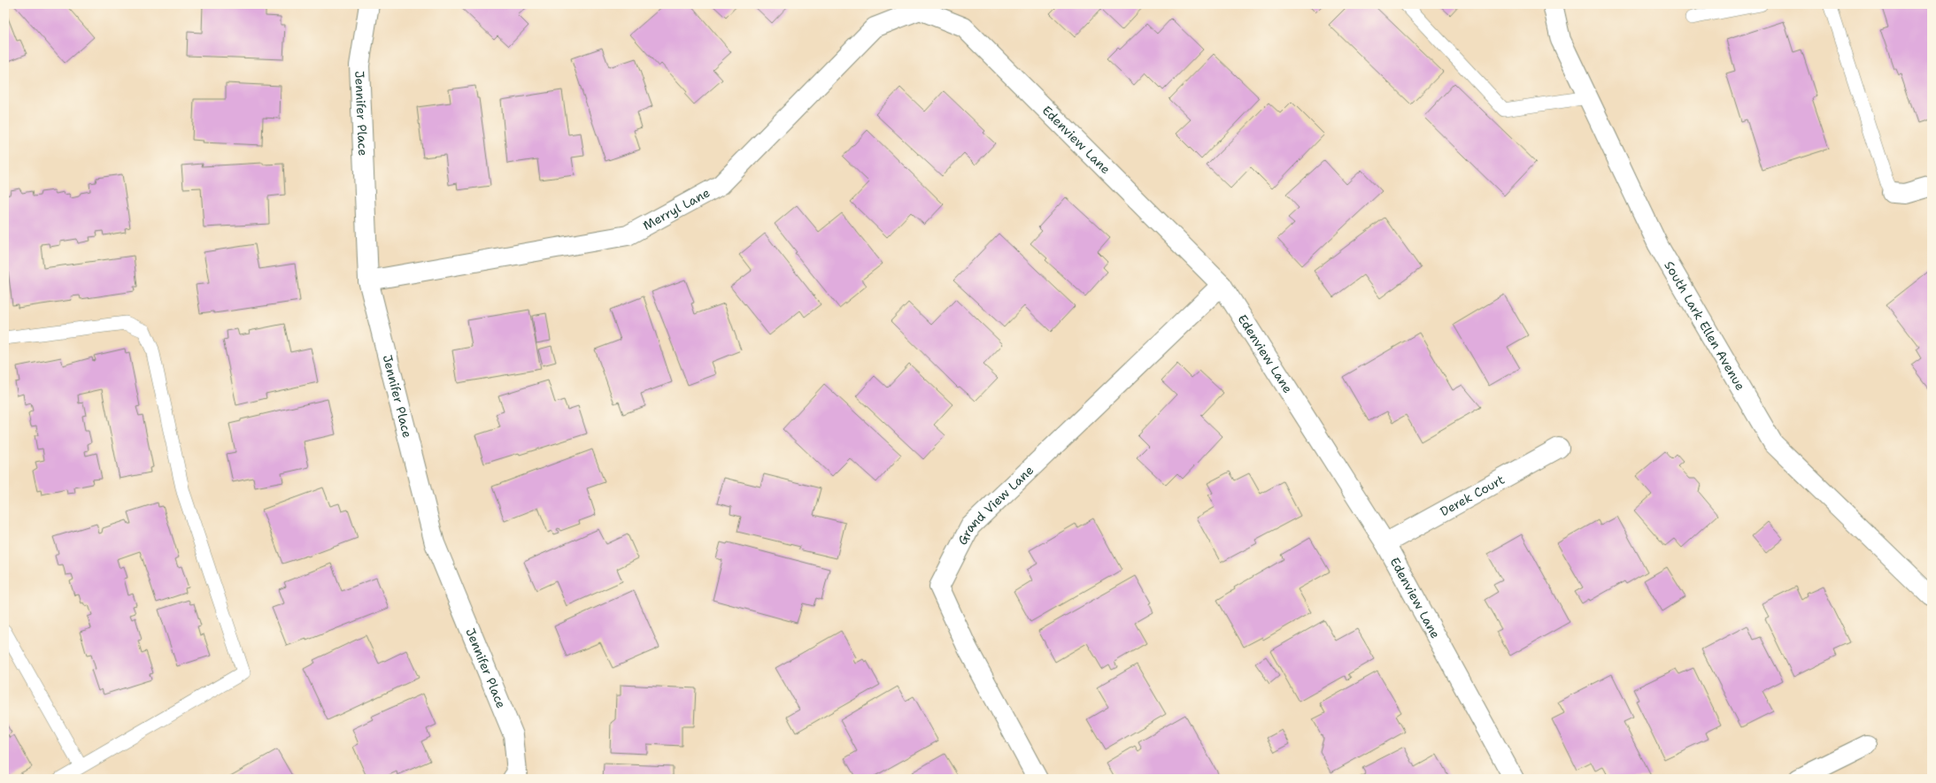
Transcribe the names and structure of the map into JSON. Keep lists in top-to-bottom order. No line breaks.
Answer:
{"streets":{"street":["Jennifer Place","Edenview Lane","Merryl Lane","South Lark Ellen Avenue","Derek Court","Grand View Lane"]},"crossings":[["Jennifer Place","Merryl Lane"],["Edenview Lane","Merryl Lane"],["Edenview Lane","Derek Court"],["Edenview Lane","Grand View Lane"]]}
